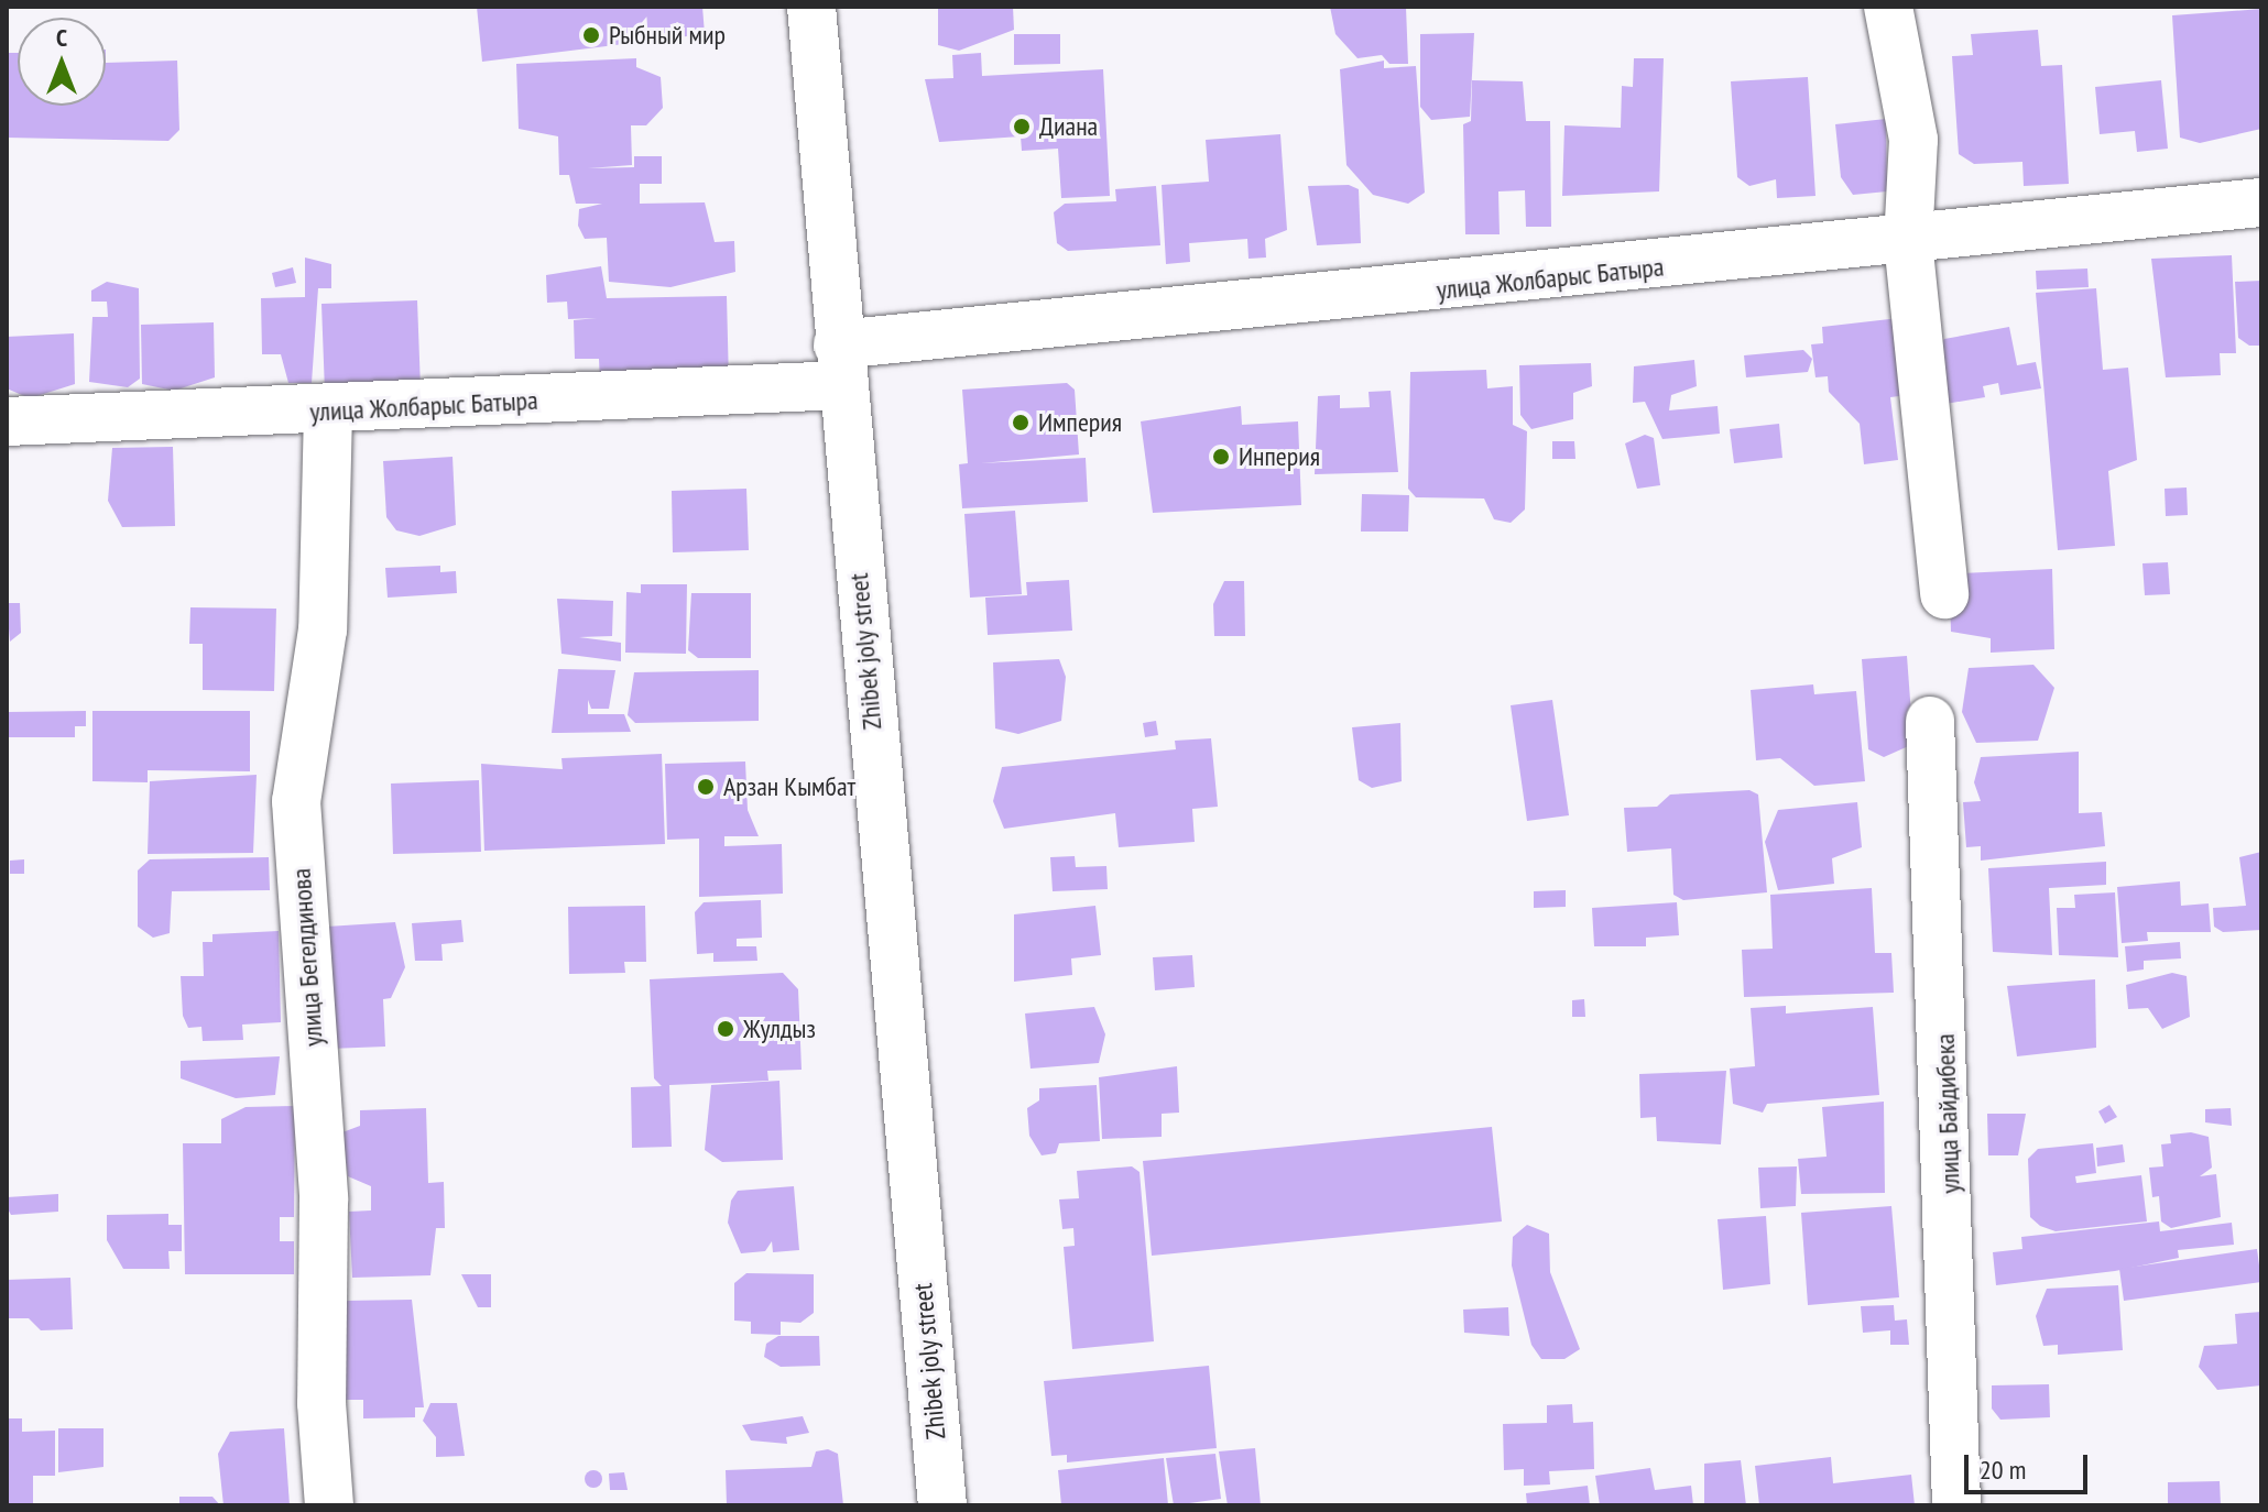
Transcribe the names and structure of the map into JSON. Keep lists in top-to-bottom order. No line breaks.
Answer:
{"streets":{"main road":["улица Жолбарыс Батыра","Zhibek joly street","улица Бегелдинова","улица Байдибека"]},"crossings":[["улица Жолбарыс Батыра","Zhibek joly street"],["улица Жолбарыс Батыра","улица Бегелдинова"]],"places":["Рыбный мир","Диана","Империя","Инперия","Арзан Кымбат","Жулдыз"],"scale_bar":"20 m","north":"top"}
